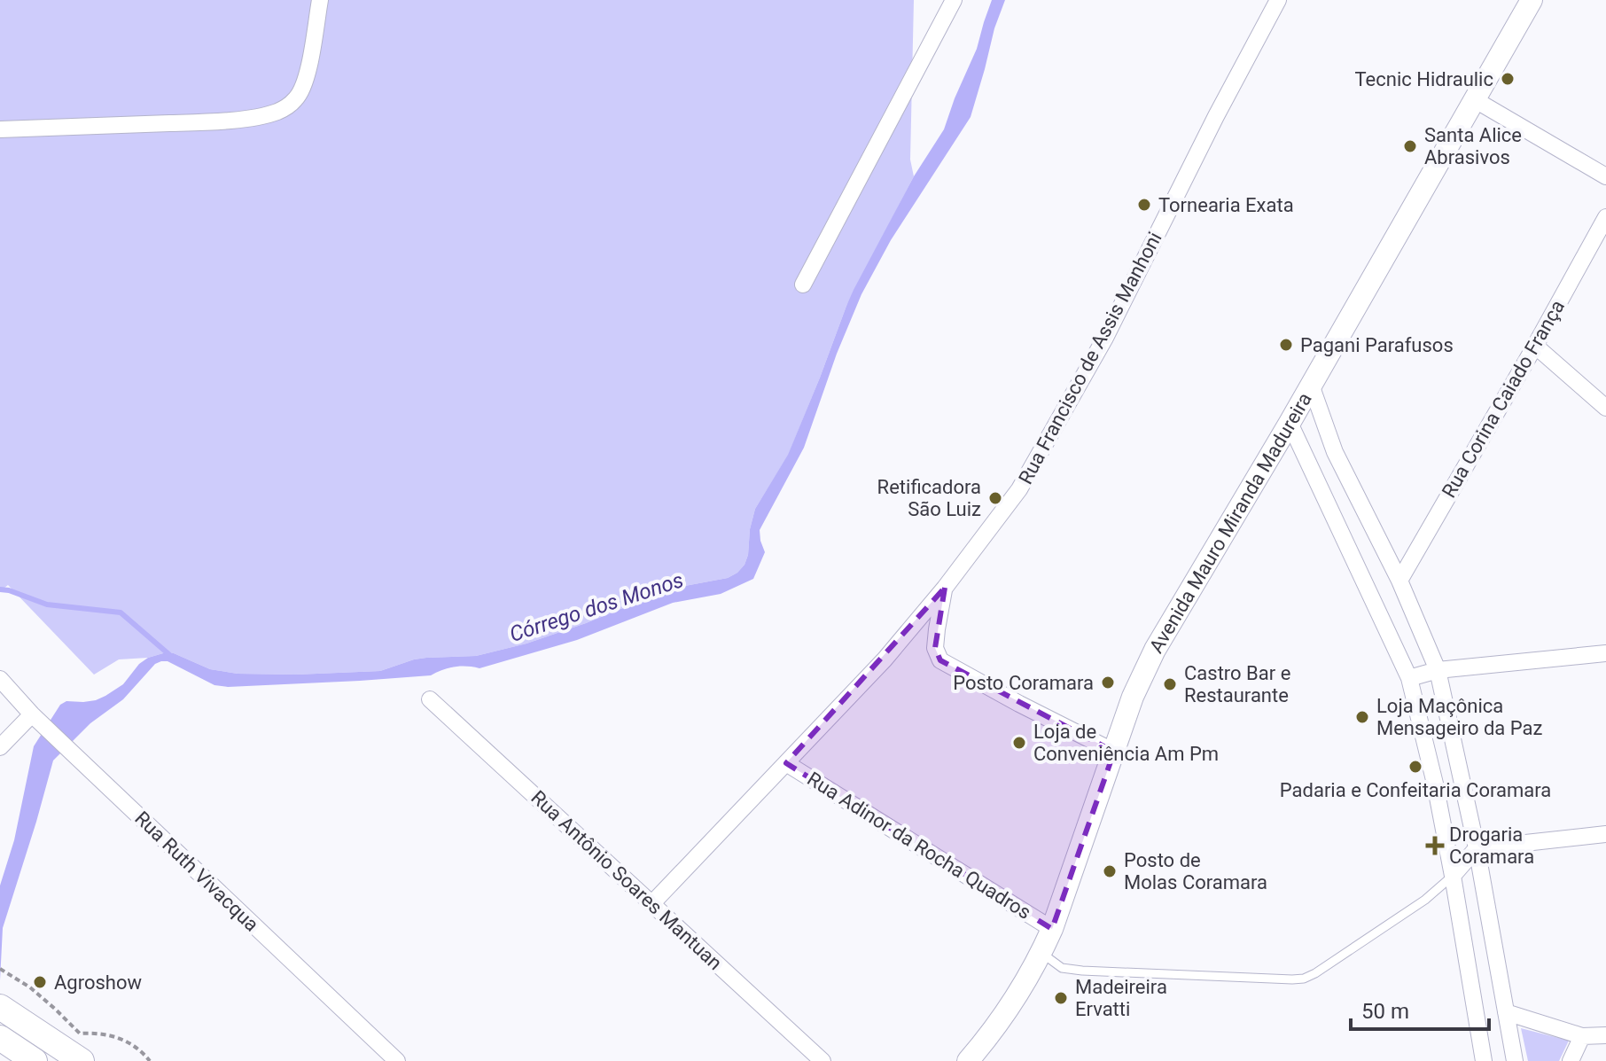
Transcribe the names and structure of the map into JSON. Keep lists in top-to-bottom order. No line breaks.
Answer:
{"streets":{"main road":["Avenida Mauro Miranda Madureira"],"street":["Rua Francisco de Assis Manhoni","Rua Corina Caiado França","Rua Adinor da Rocha Quadros","Rua Ruth Vivacqua","Rua Antônio Soares Mantuan"]},"crossings":[["Rua Francisco de Assis Manhoni","Rua Adinor da Rocha Quadros"],["Rua Francisco de Assis Manhoni","Rua Antônio Soares Mantuan"],["Avenida Mauro Miranda Madureira","Rua Adinor da Rocha Quadros"]],"water":["Córrego dos Monos"],"places":{"other":["Tecnic Hidraulic","Santa Alice Abrasivos","Tornearia Exata","Pagani Parafusos","Retificadora São Luiz","Posto Coramara","Castro Bar e Restaurante","Loja Maçônica Mensageiro da Paz","Loja de Conveniência Am Pm","Padaria e Confeitaria Coramara","Posto de Molas Coramara","Agroshow","Madeireira Ervatti"],"health":["Drogaria Coramara"]},"scale_bar":"50 m"}
